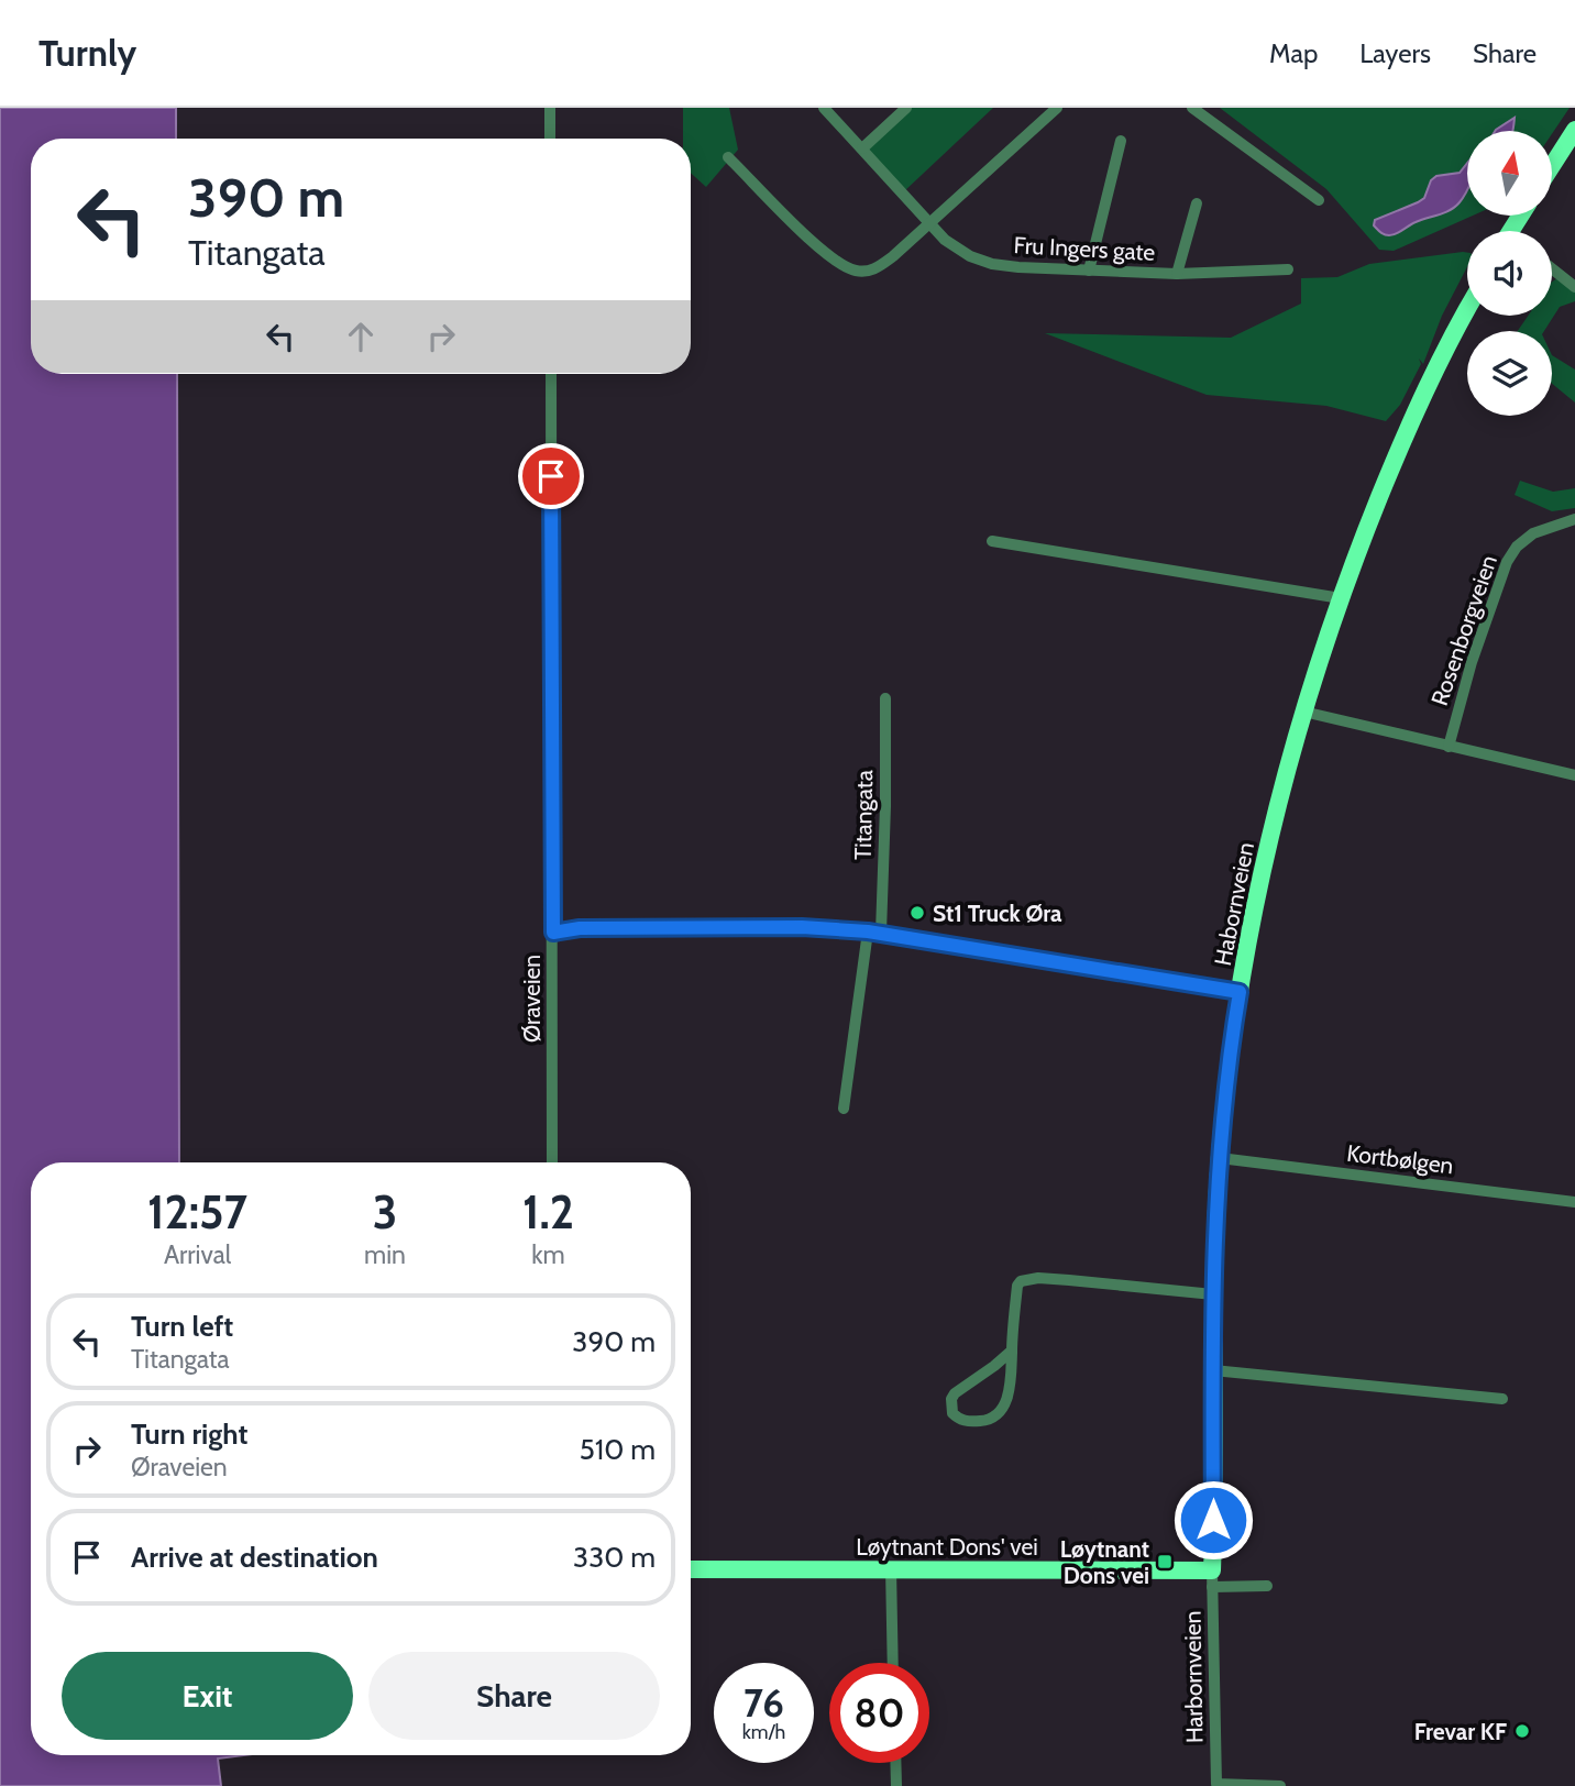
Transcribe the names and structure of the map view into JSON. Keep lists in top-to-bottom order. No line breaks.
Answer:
{"streets":{"highway":["Habornveien","Løytnant Dons' vei"],"street":["Fru Ingers gate","Rosenborgveien","Titangata","Øraveien","Kortbølgen","Harbornveien"]},"crossings":[["Habornveien","Kortbølgen"],["Habornveien","Løytnant Dons' vei"],["Habornveien","Harbornveien"],["Løytnant Dons' vei","Harbornveien"]],"places":{"other":["St1 Truck Øra","Frevar KF"],"transit":["Løytnant Dons vei"]},"north":"top","page":{"header":"Turnly","nav":["Map","Layers","Share"],"turn":["390 m","Titangata"],"eta":["12:57","Arrival","3","min","1.2","km"],"list":[{"name":"Turn left","note":"Titangata","value":"390 m"},{"name":"Turn right","note":"Øraveien","value":"510 m"},{"name":"Arrive at destination","value":"330 m"}],"buttons":["Exit","Share"],"speed":"76 km/h","limit":"80"}}
